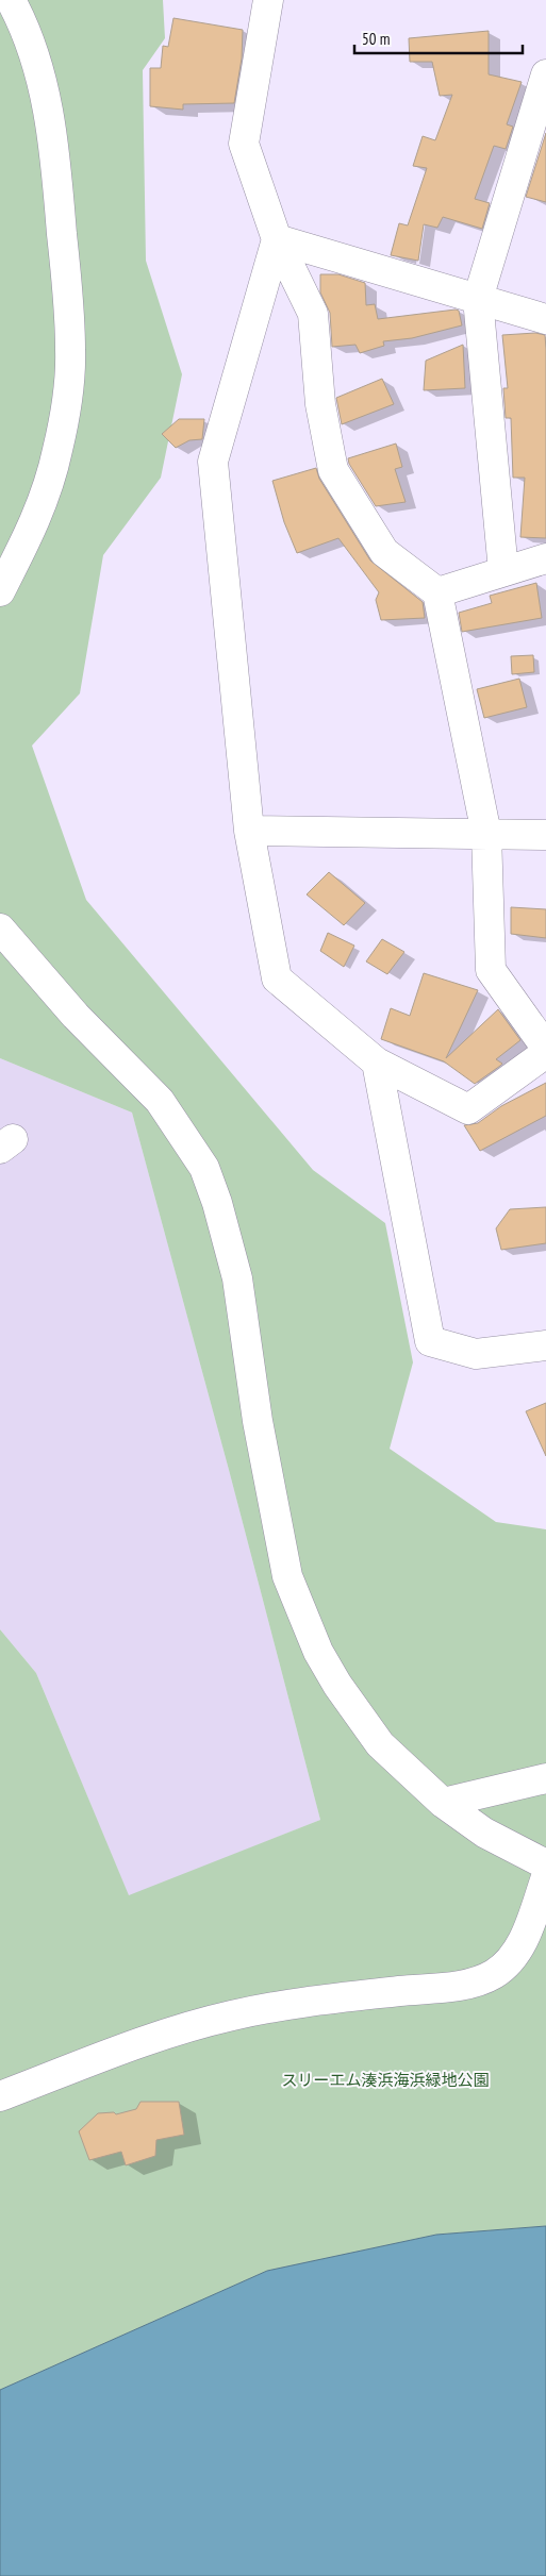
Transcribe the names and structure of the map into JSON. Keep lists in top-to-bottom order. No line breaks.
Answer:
{"parks":["スリーエム湊浜海浜緑地公園"],"scale_bar":"50 m"}
